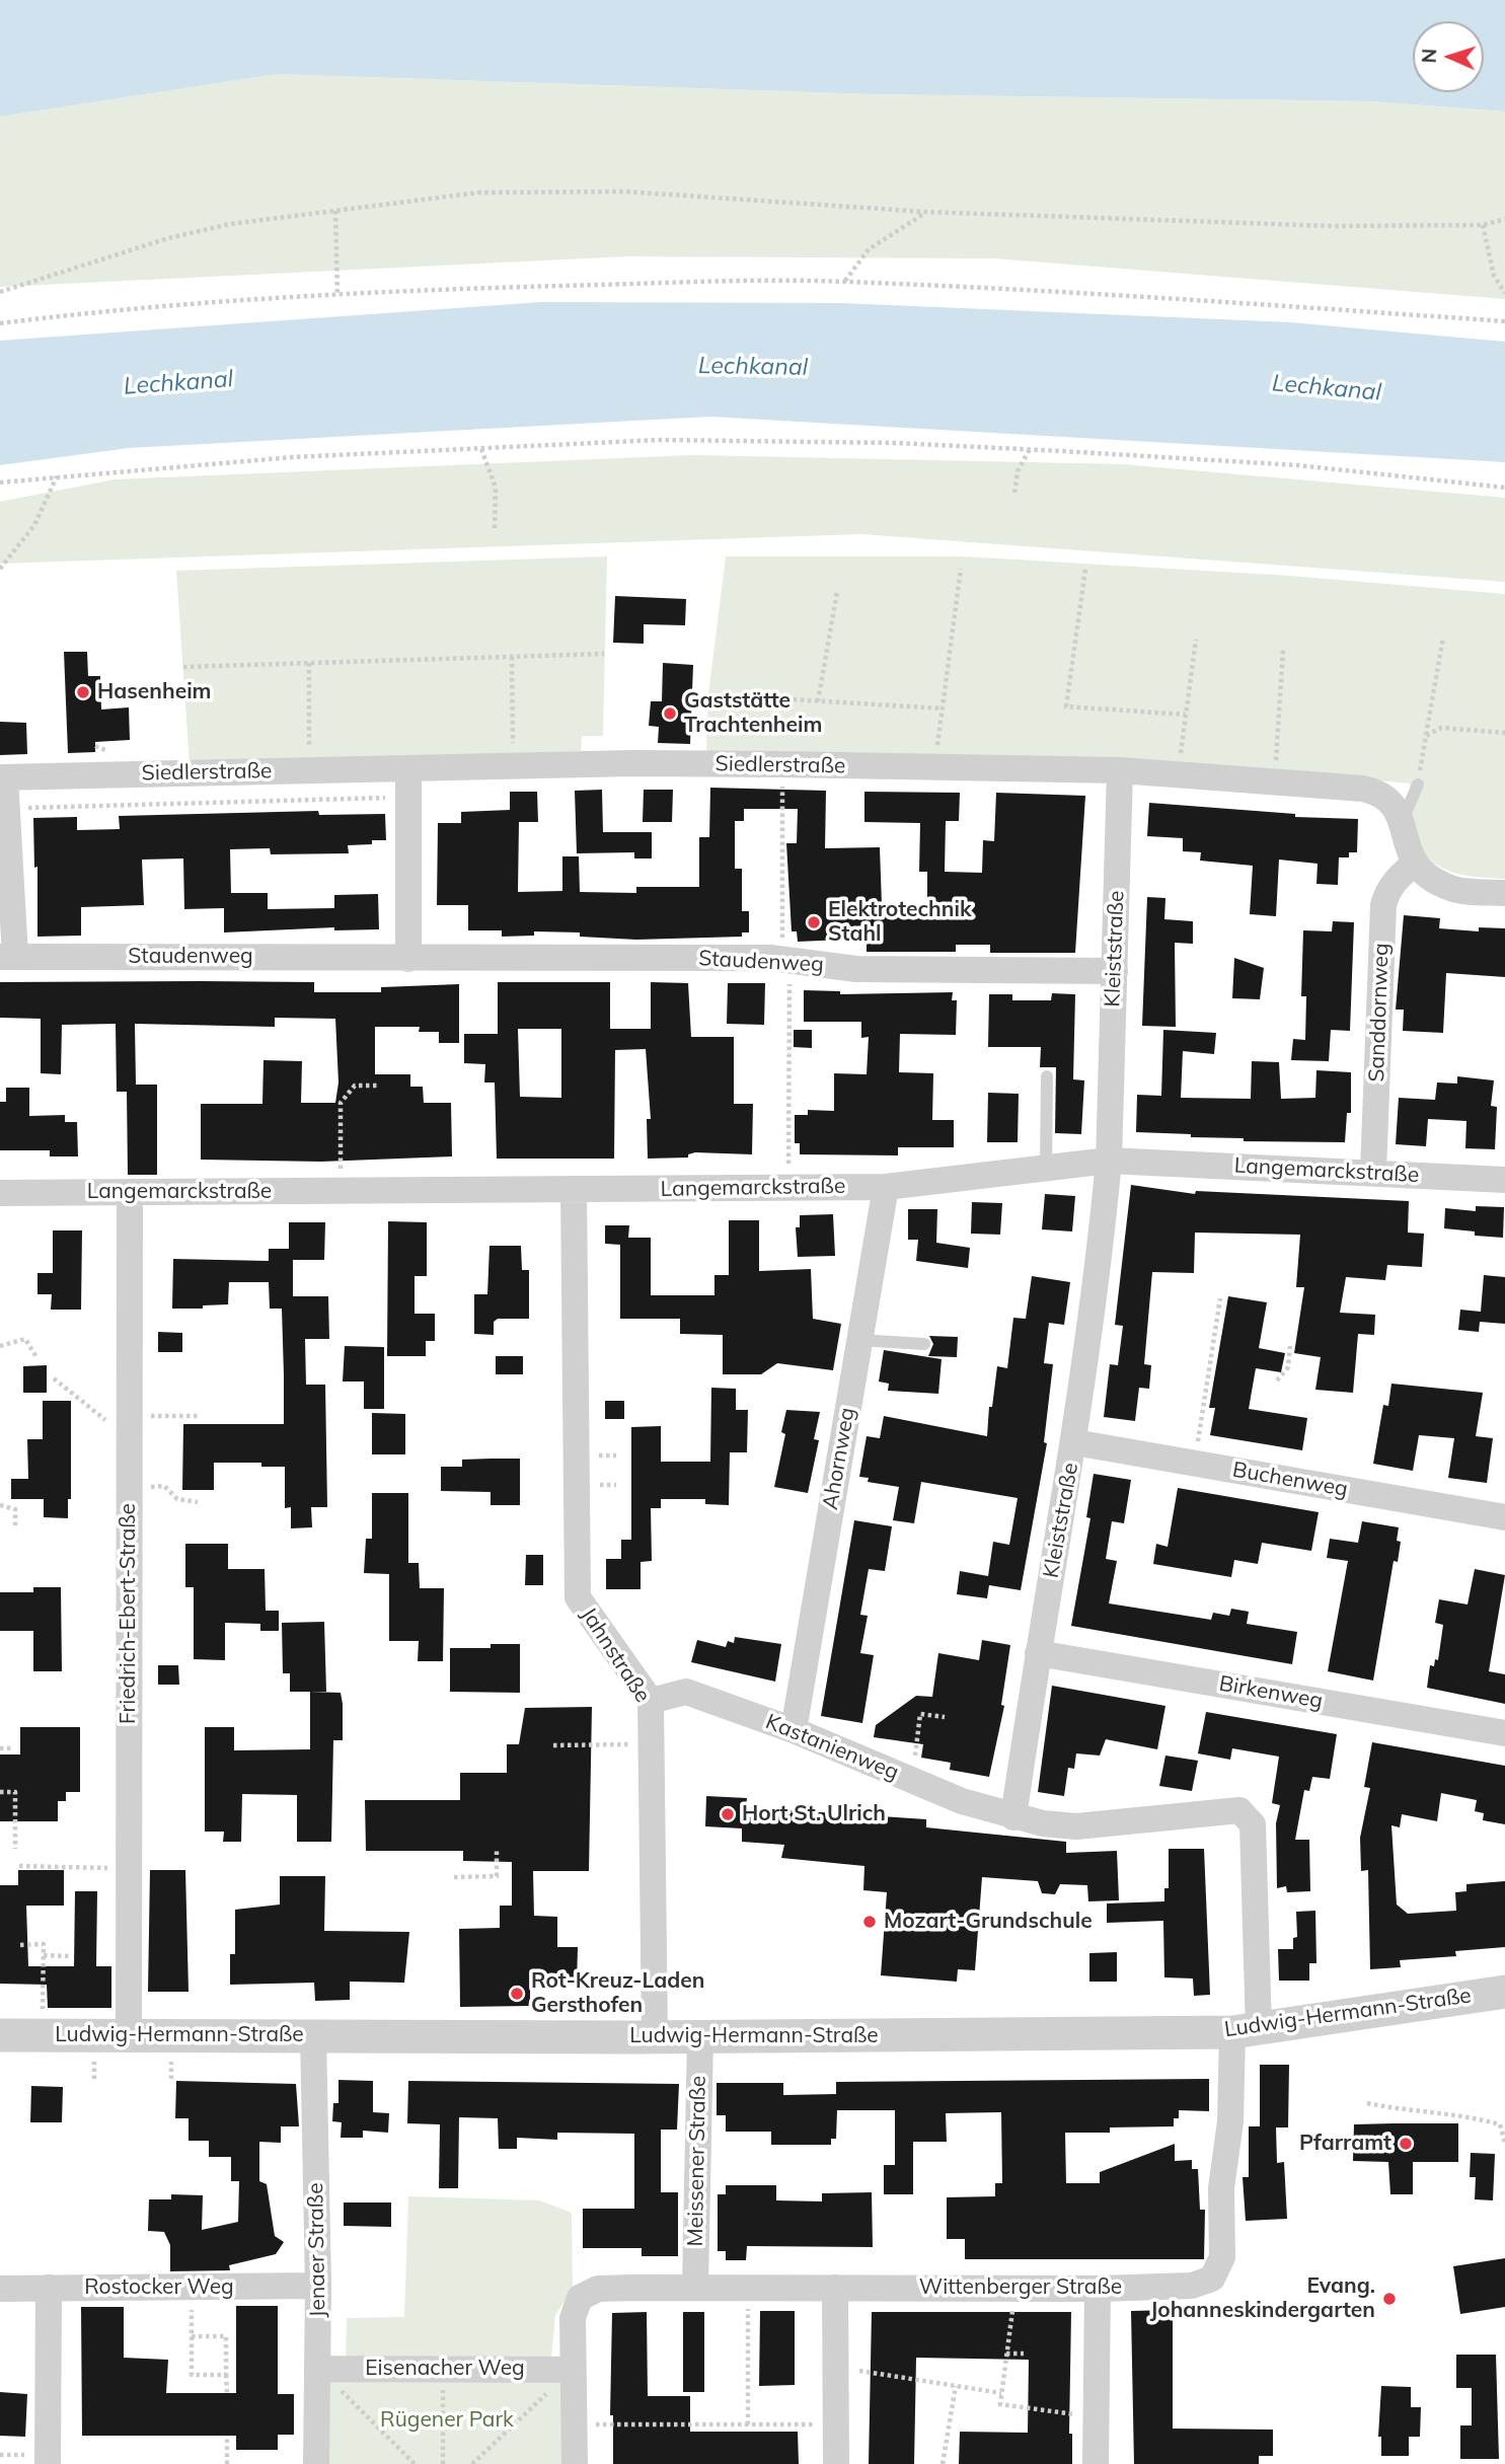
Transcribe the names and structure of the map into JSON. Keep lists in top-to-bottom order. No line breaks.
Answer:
{"streets":{"street":["Siedlerstraße","Kleiststraße","Staudenweg","Sanddornweg","Langemarckstraße","Ahornweg","Buchenweg","Friedrich-Ebert-Straße","Jahnstraße","Birkenweg","Kastanienweg","Ludwig-Hermann-Straße","Meissener Straße","Jenaer Straße","Rostocker Weg","Wittenberger Straße","Eisenacher Weg"]},"crossings":[["Siedlerstraße","Kleiststraße"],["Siedlerstraße","Sanddornweg"],["Kleiststraße","Staudenweg"],["Kleiststraße","Langemarckstraße"],["Kleiststraße","Buchenweg"],["Kleiststraße","Birkenweg"],["Kleiststraße","Kastanienweg"],["Sanddornweg","Langemarckstraße"],["Langemarckstraße","Ahornweg"],["Langemarckstraße","Friedrich-Ebert-Straße"],["Langemarckstraße","Jahnstraße"],["Ahornweg","Kastanienweg"],["Friedrich-Ebert-Straße","Ludwig-Hermann-Straße"],["Jahnstraße","Kastanienweg"],["Jahnstraße","Ludwig-Hermann-Straße"],["Ludwig-Hermann-Straße","Meissener Straße"],["Ludwig-Hermann-Straße","Jenaer Straße"],["Ludwig-Hermann-Straße","Wittenberger Straße"],["Meissener Straße","Wittenberger Straße"],["Jenaer Straße","Rostocker Weg"],["Jenaer Straße","Eisenacher Weg"],["Wittenberger Straße","Eisenacher Weg"]],"water":["Lechkanal"],"parks":["Rügener Park"],"places":["Hasenheim","Gaststätte Trachtenheim","Elektrotechnik Stahl","Hort St. Ulrich","Mozart-Grundschule","Rot-Kreuz-Laden Gersthofen","Pfarramt","Evang. Johanneskindergarten"],"north":"left"}
